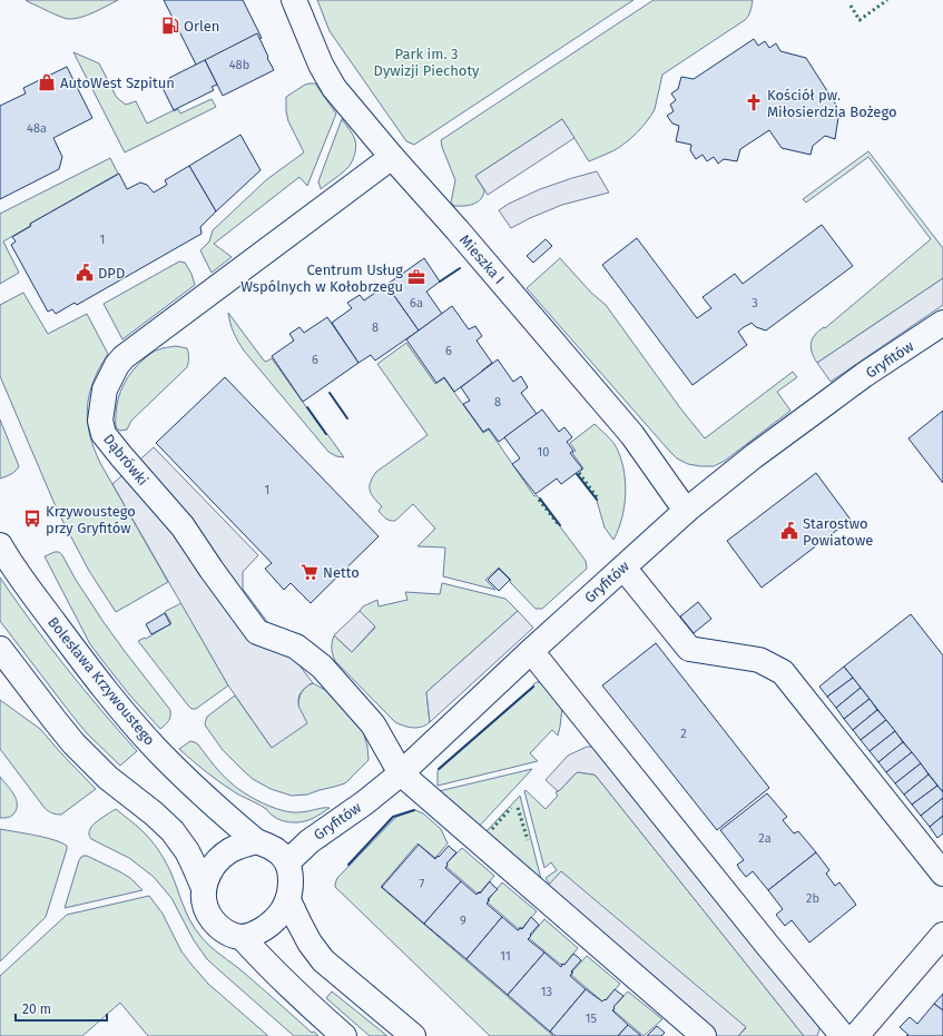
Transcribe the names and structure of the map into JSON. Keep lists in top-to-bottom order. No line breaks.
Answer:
{"streets":{"street":["Mieszka I","Gryfitów","Dąbrówki","Bolesława Krzywoustego"]},"crossings":[["Mieszka I","Gryfitów"],["Mieszka I","Dąbrówki"],["Gryfitów","Dąbrówki"],["Gryfitów","Bolesława Krzywoustego"]],"parks":["Park im. 3 Dywizji Piechoty"],"places":{"fuel station":["Orlen"],"shop":["AutoWest Szpitun"],"church":["Kościół pw. Miłosierdzia Bożego"],"public building":["DPD","Starostwo Powiatowe"],"office":["Centrum Usług Wspólnych w Kołobrzegu"],"bus stop":["Krzywoustego przy Gryfitów"],"supermarket":["Netto"]},"house_numbers":["48b","48a","1","6a","3","8","6","6","8","10","1","2","2a","7","2b","9","11","13","15"],"scale_bar":"20 m"}
